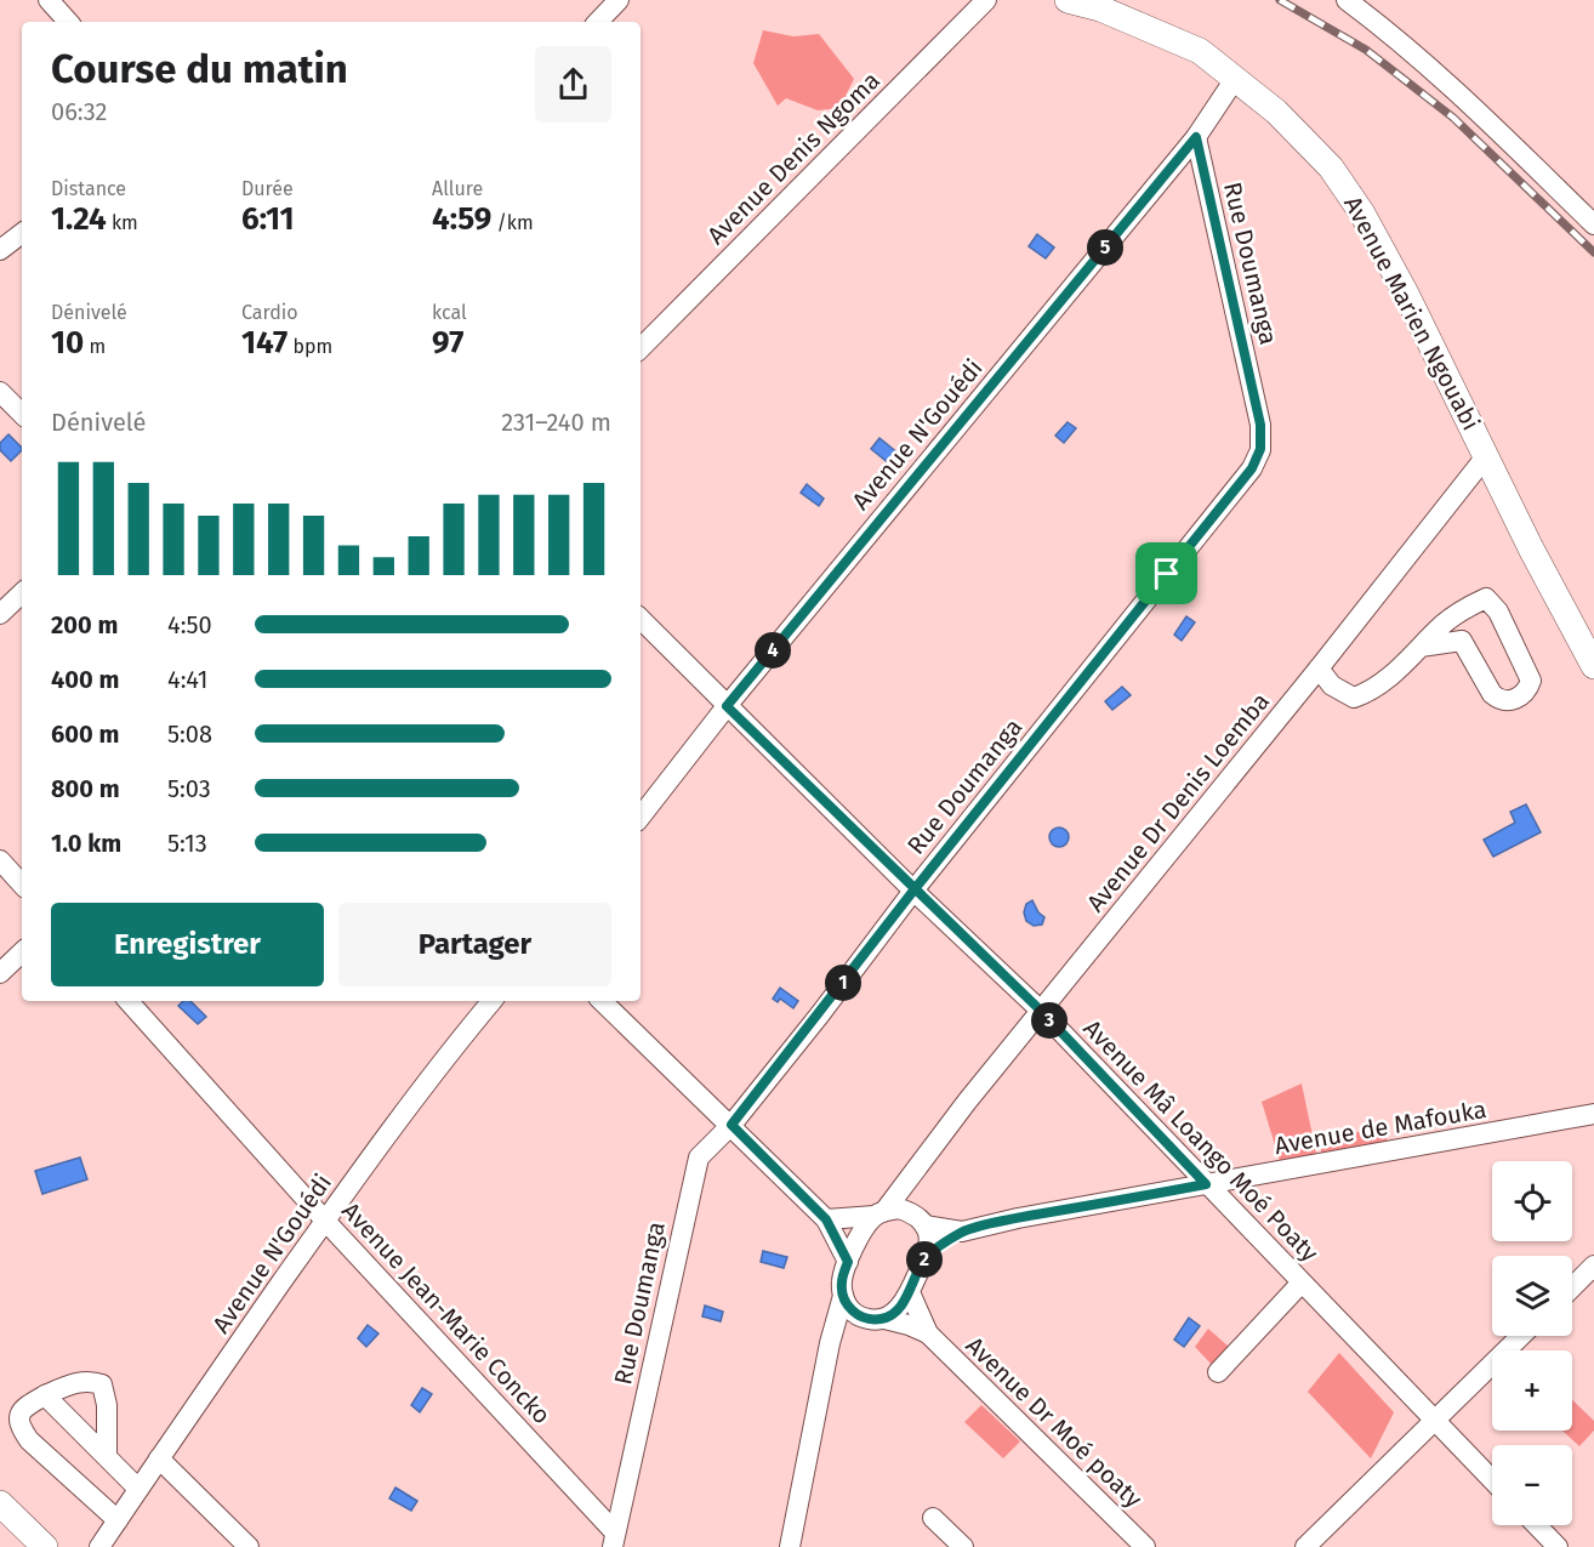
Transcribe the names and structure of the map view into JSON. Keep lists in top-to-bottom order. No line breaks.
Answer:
{"streets":{"main road":["Avenue Marien Ngouabi"],"street":["Avenue Denis Ngoma","Rue Doumanga","Avenue N'Gouédi","Avenue Dr Denis Loemba","Avenue de Mafouka","Avenue Mâ Loango Moé Poaty","Avenue Jean-Marie Concko","Avenue Dr Moé poaty"]},"crossings":[["Rue Doumanga","Avenue N'Gouédi"],["Rue Doumanga","Avenue Mâ Loango Moé Poaty"],["Rue Doumanga","Avenue Jean-Marie Concko"],["Avenue Marien Ngouabi","Avenue N'Gouédi"],["Avenue Marien Ngouabi","Avenue Dr Denis Loemba"],["Avenue N'Gouédi","Avenue Mâ Loango Moé Poaty"],["Avenue N'Gouédi","Avenue Jean-Marie Concko"],["Avenue Dr Denis Loemba","Avenue de Mafouka"],["Avenue Dr Denis Loemba","Avenue Mâ Loango Moé Poaty"],["Avenue Dr Denis Loemba","Avenue Dr Moé poaty"],["Avenue de Mafouka","Avenue Mâ Loango Moé Poaty"],["Avenue de Mafouka","Avenue Dr Moé poaty"]],"page":{"heading":["Course du matin","06:32"],"stats":[["Distance","1.24 km"],["Durée","6:11"],["Allure","4:59 /km"],["Dénivelé","10 m"],["Cardio","147 bpm"],["kcal","97"]],"pins":["5","4","1","3","2"],"chart":["Dénivelé","231–240 m"],"list":[{"name":"200 m","note":"4:50"},{"name":"400 m","note":"4:41"},{"name":"600 m","note":"5:08"},{"name":"800 m","note":"5:03"},{"name":"1.0 km","note":"5:13"}],"buttons":["Enregistrer","Partager"],"map_buttons":["+","−"]}}
